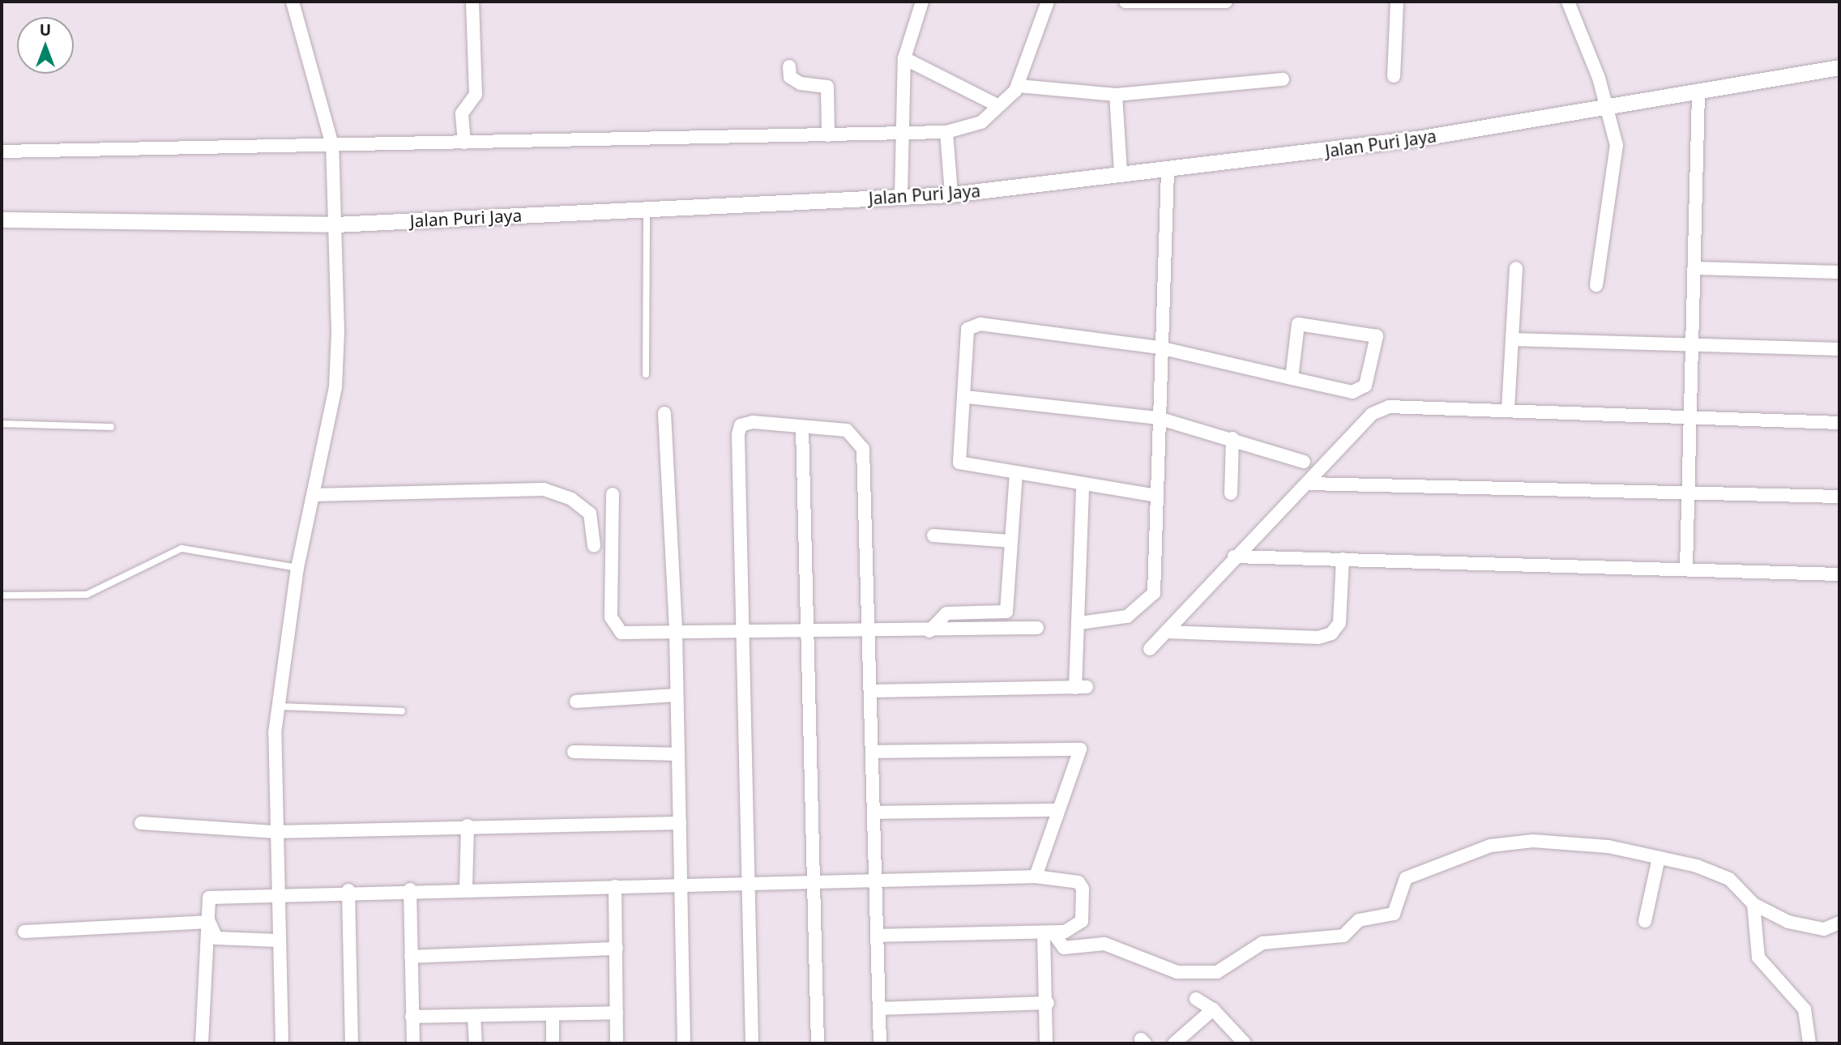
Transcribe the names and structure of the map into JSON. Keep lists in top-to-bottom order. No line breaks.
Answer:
{"streets":{"street":["Jalan Puri Jaya"]},"north":"top"}
